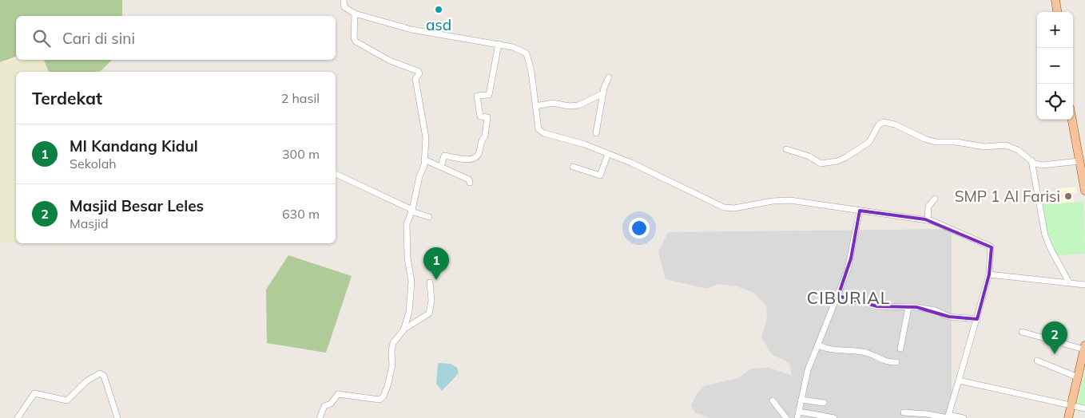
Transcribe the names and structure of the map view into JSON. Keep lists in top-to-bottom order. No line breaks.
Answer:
{"districts":["CIBURIAL"],"places":["asd","SMP 1 Al Farisi"],"page":{"map_buttons":["+","−"],"search":"Cari di sini","heading":["Terdekat","2 hasil"],"list":[{"mark":"1","name":"MI Kandang Kidul","note":"Sekolah","value":"300 m"},{"mark":"2","name":"Masjid Besar Leles","note":"Masjid","value":"630 m"}],"pins":["1","2"]}}
